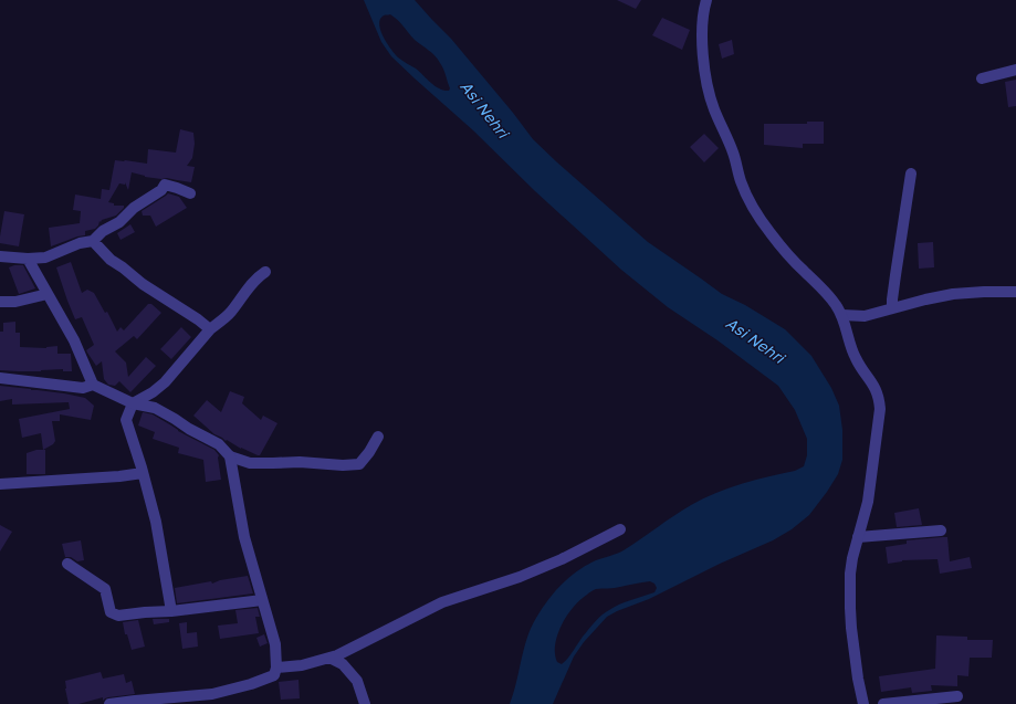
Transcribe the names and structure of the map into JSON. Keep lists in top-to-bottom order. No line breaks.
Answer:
{"water":["Asi Nehri"]}
